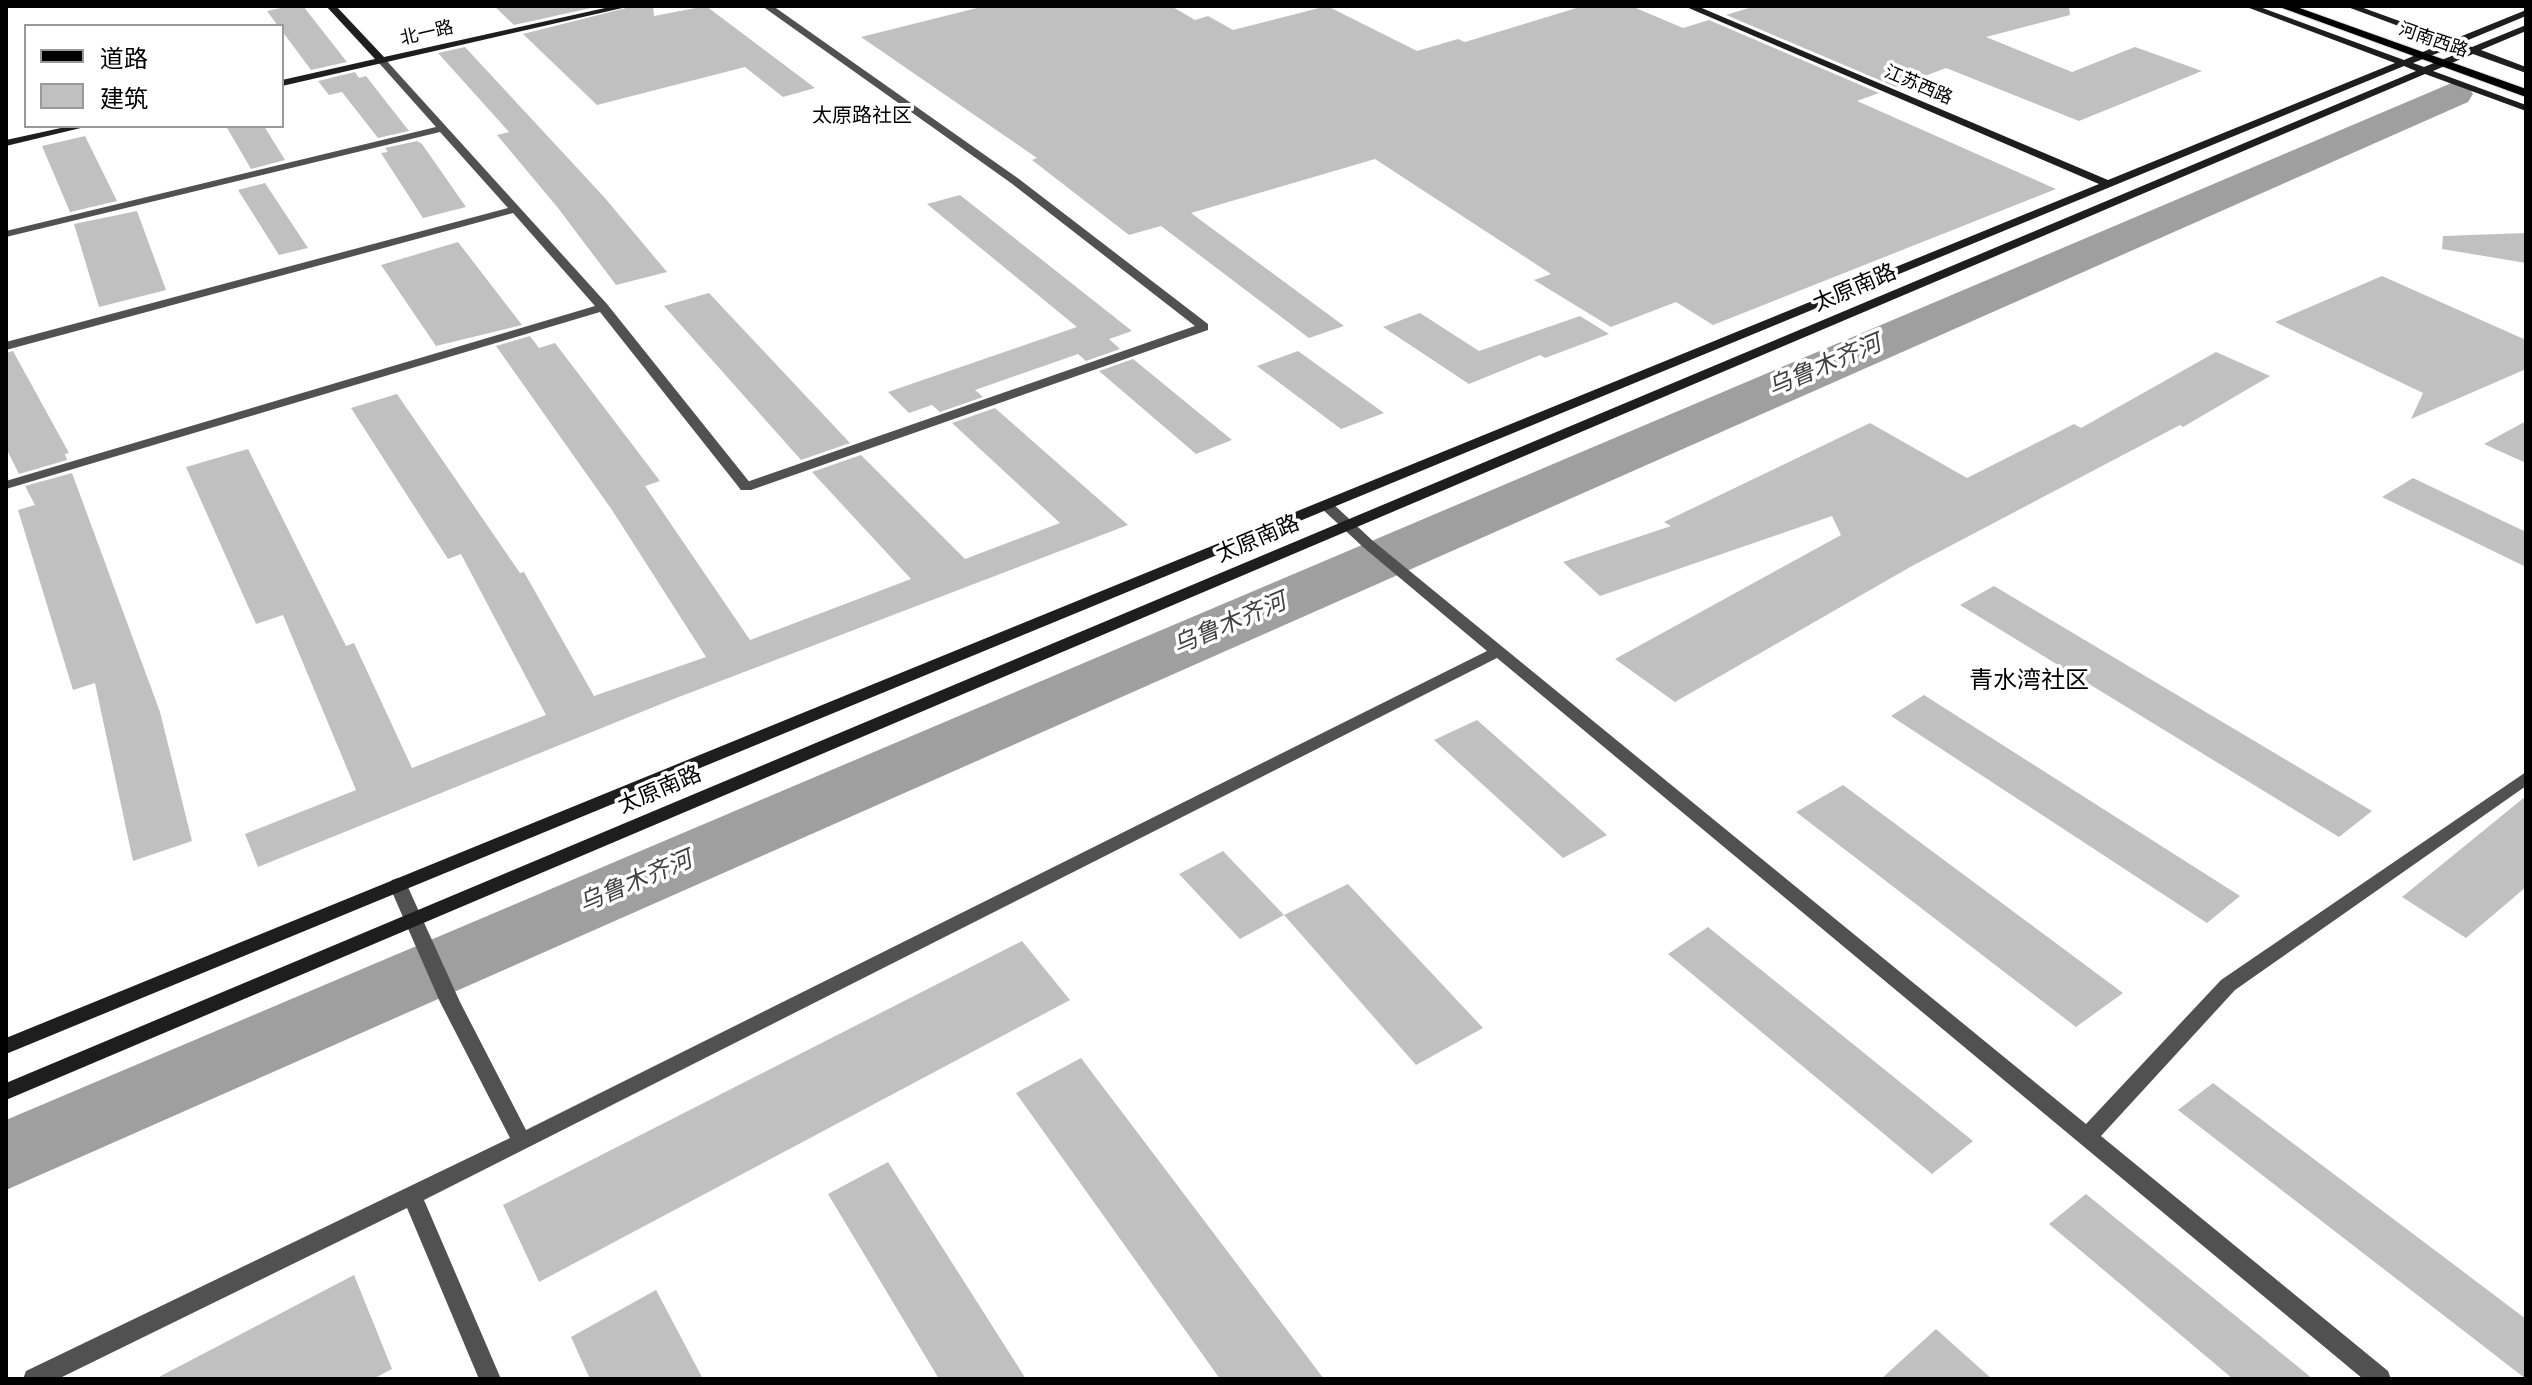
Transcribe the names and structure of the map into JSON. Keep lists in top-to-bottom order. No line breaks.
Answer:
{"streets":{"main road":["北一路","河南西路","江苏西路","太原南路"]},"crossings":[["河南西路","太原南路"],["江苏西路","太原南路"]],"districts":["太原路社区","青水湾社区"],"water":["乌鲁木齐河"],"legend":["道路","建筑"]}
